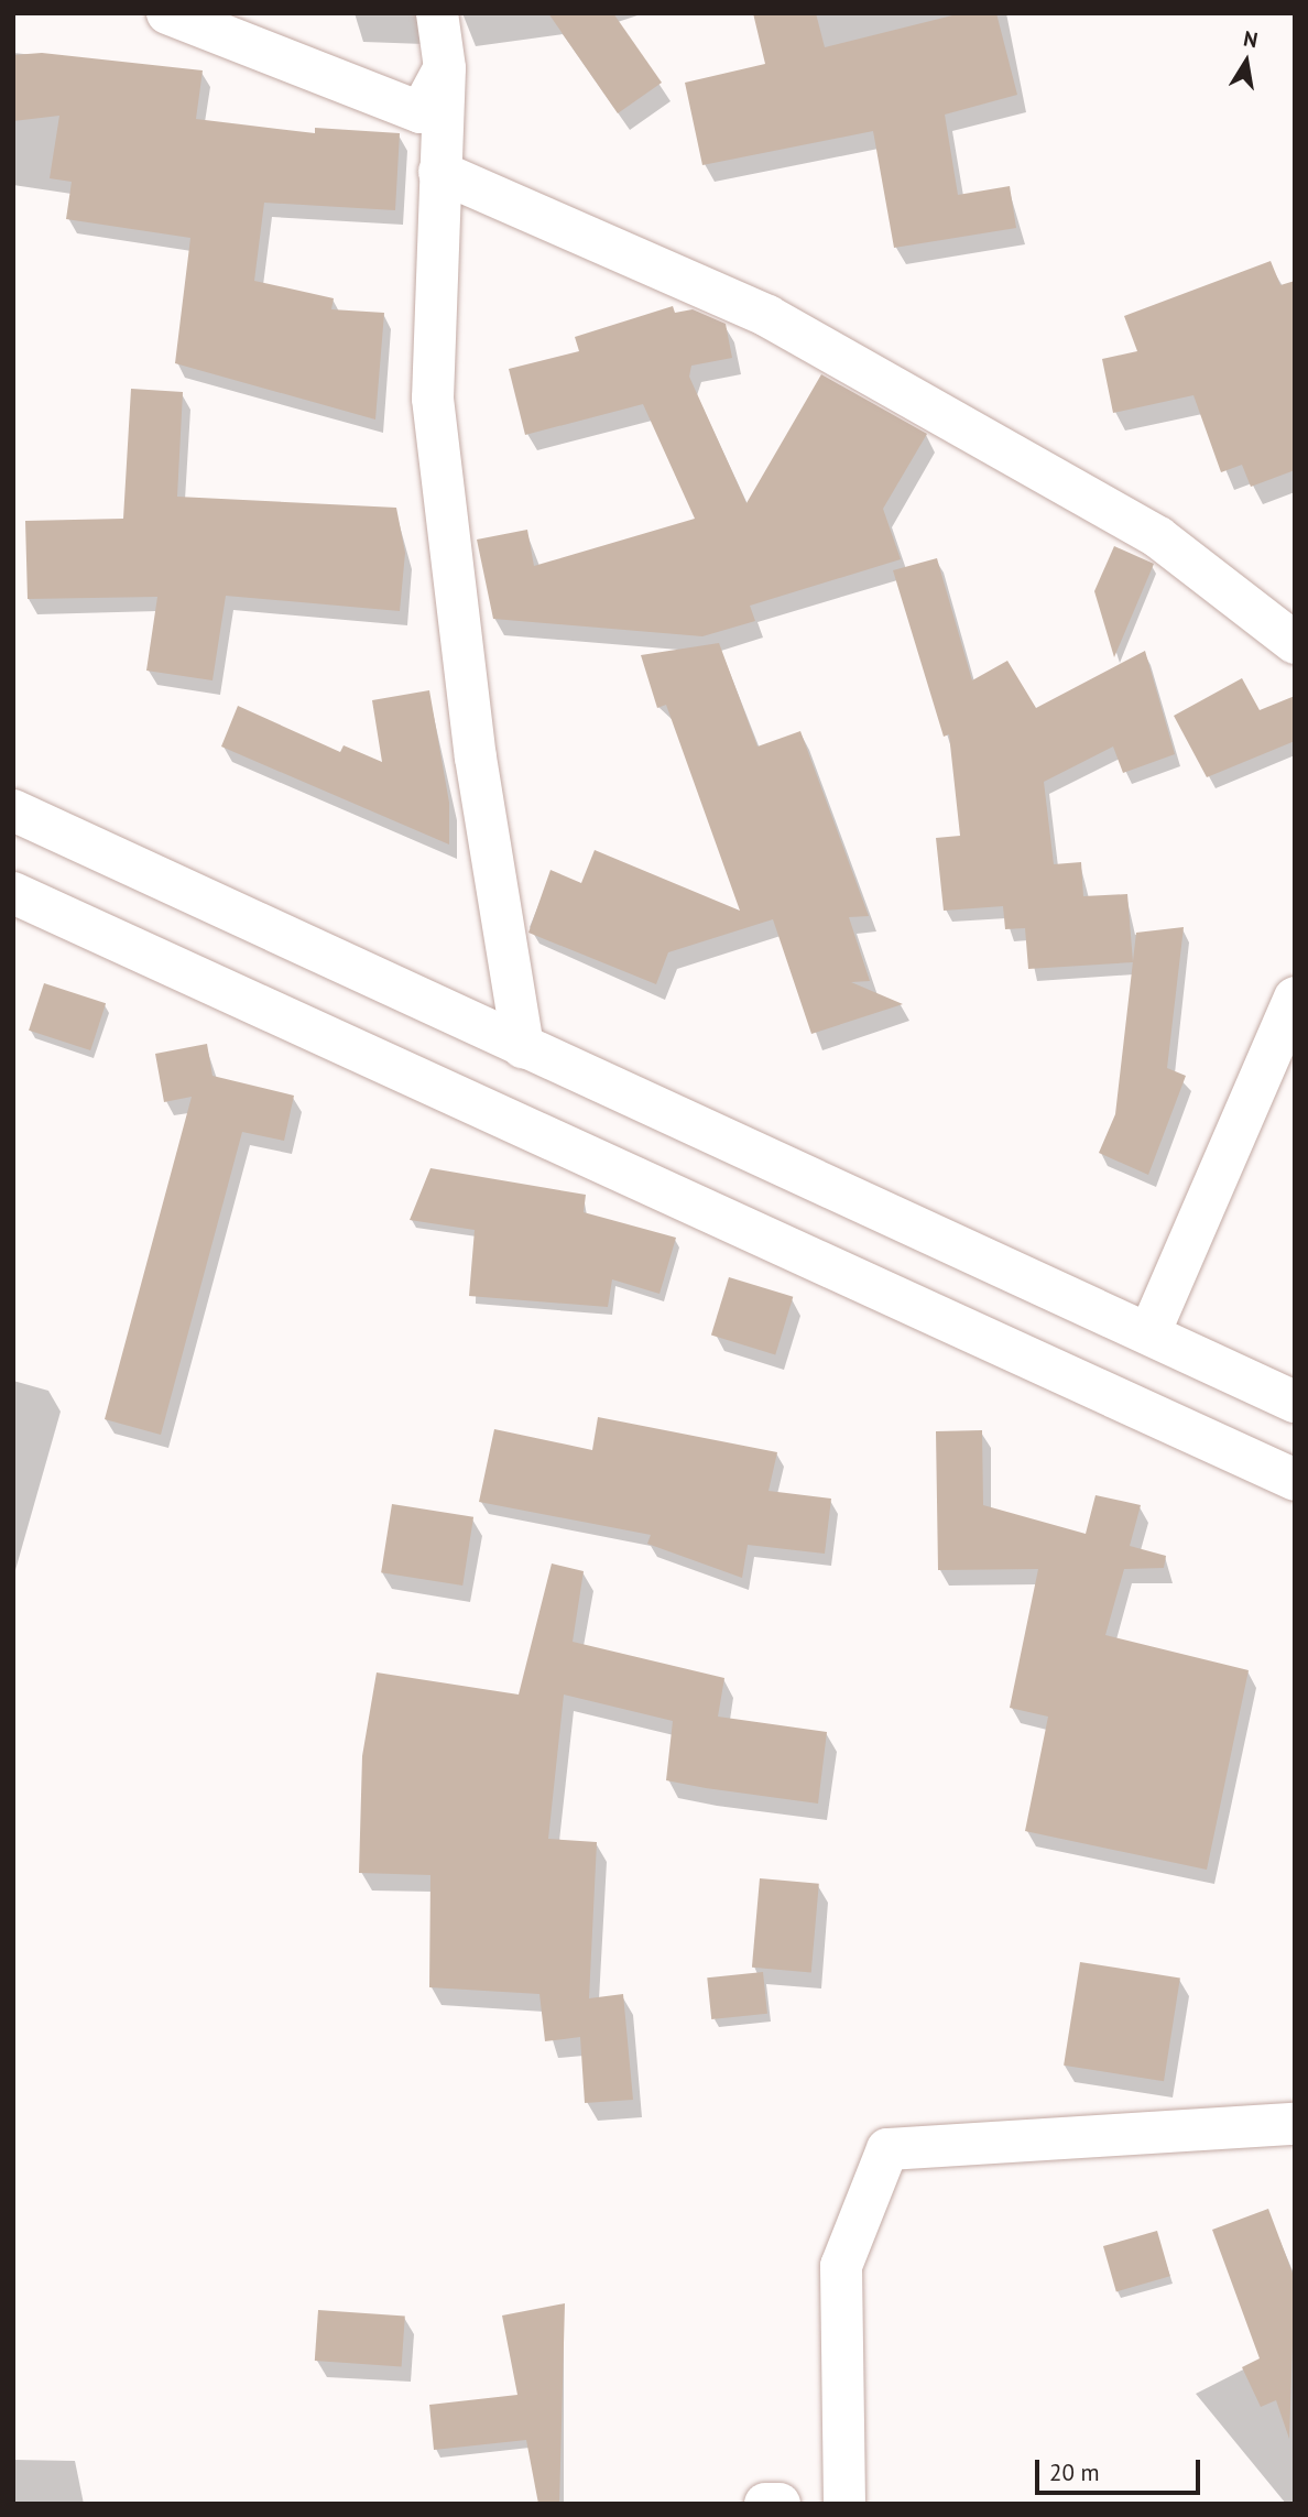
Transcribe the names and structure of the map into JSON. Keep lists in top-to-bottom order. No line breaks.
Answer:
{"scale_bar":"20 m","north":"top"}
